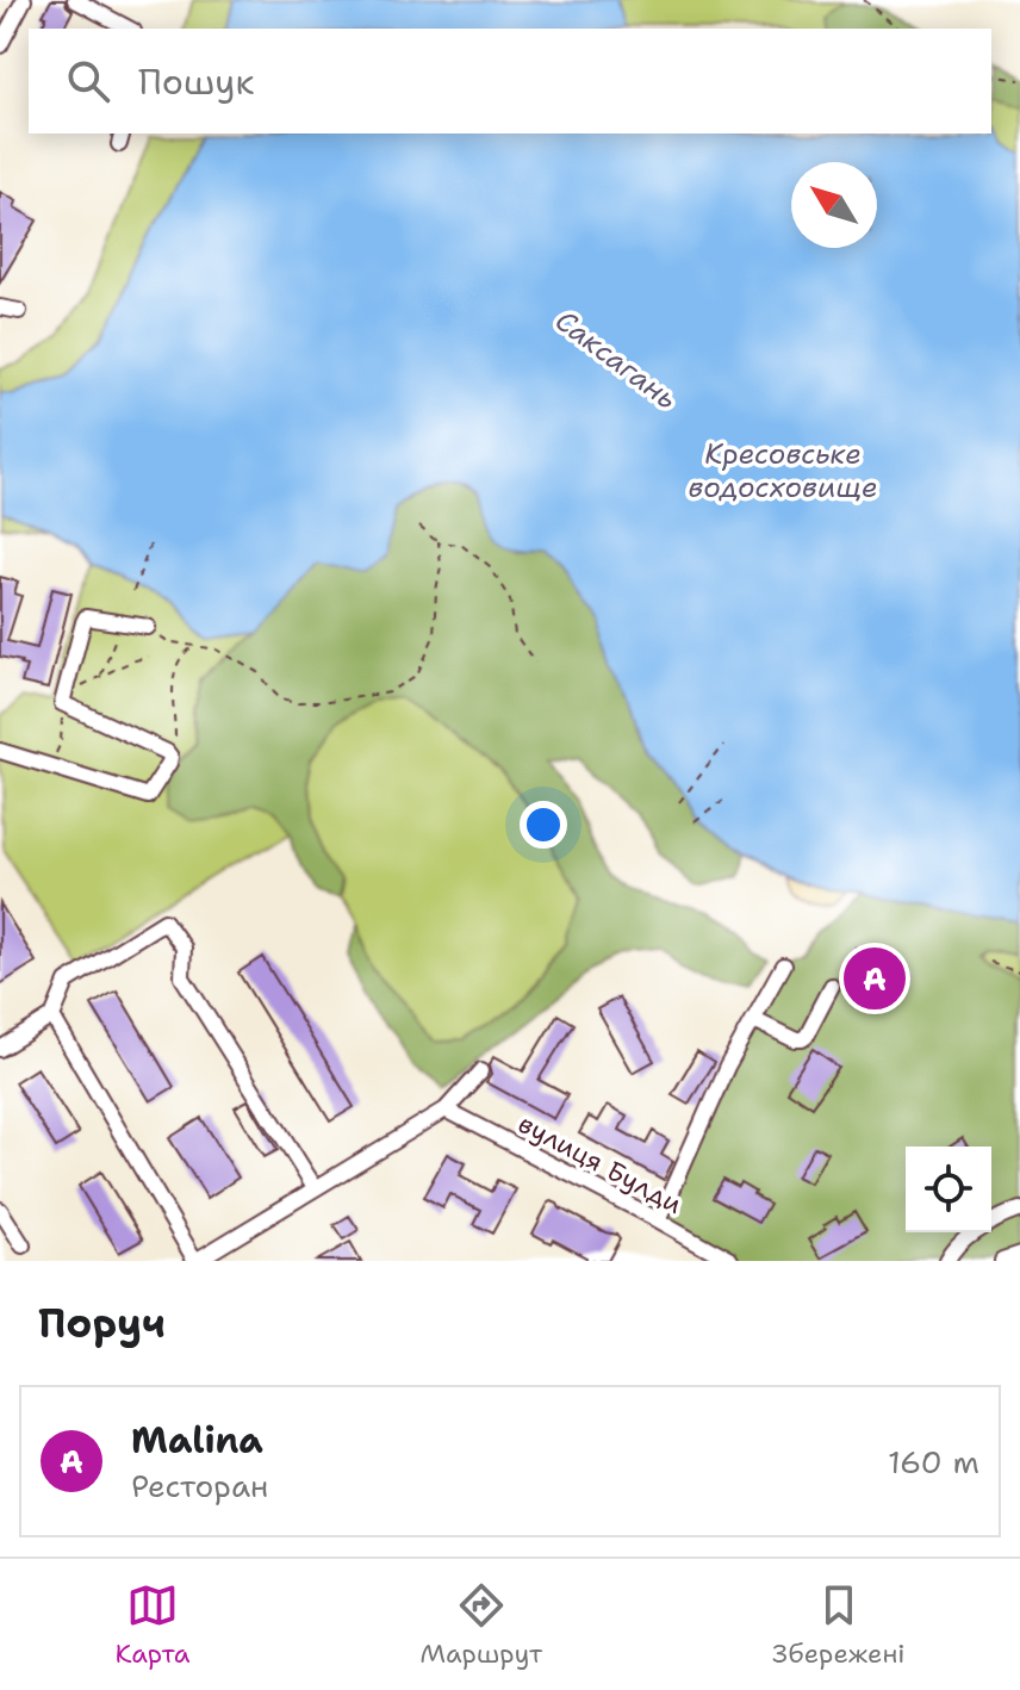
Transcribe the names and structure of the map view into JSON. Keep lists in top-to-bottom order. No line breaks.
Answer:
{"streets":{"street":["вулиця Булди"]},"water":["Саксагань","Кресовське водосховище"],"north":"top left","page":{"search":"Пошук","pins":"A","heading":"Поруч","list":[{"mark":"A","name":"Malina","note":"Ресторан","value":"160 m"}],"nav":["Карта","Маршрут","Збережені"]}}
